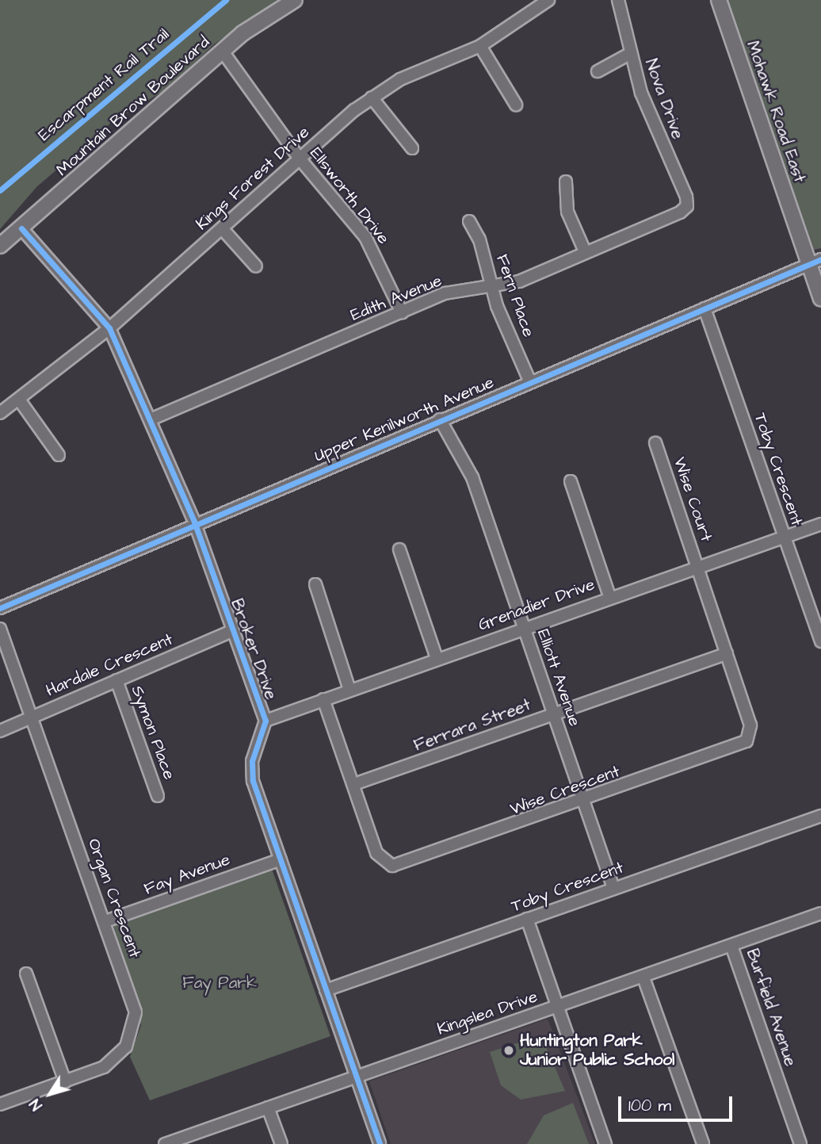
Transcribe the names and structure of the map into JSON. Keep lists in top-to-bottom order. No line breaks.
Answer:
{"streets":{"main road":["Mountain Brow Boulevard","Mohawk Road East"],"street":["Nova Drive","Kings Forest Drive","Ellsworth Drive","Fern Place","Edith Avenue","Upper Kenilworth Avenue","Toby Crescent","Wise Court","Grenadier Drive","Broker Drive","Hardale Crescent","Elliott Avenue","Ferrara Street","Symon Place","Wise Crescent","Fay Avenue","Organ Crescent","Burfield Avenue","Kingslea Drive"],"cycle path":["Escarpment Rail Trail"]},"crossings":[["Nova Drive","Edith Avenue"],["Mountain Brow Boulevard","Ellsworth Drive"],["Mountain Brow Boulevard","Broker Drive"],["Mohawk Road East","Upper Kenilworth Avenue"],["Kings Forest Drive","Ellsworth Drive"],["Kings Forest Drive","Broker Drive"],["Ellsworth Drive","Edith Avenue"],["Fern Place","Edith Avenue"],["Fern Place","Upper Kenilworth Avenue"],["Edith Avenue","Broker Drive"],["Upper Kenilworth Avenue","Toby Crescent"],["Upper Kenilworth Avenue","Broker Drive"],["Upper Kenilworth Avenue","Elliott Avenue"],["Toby Crescent","Grenadier Drive"],["Toby Crescent","Broker Drive"],["Toby Crescent","Elliott Avenue"],["Wise Court","Grenadier Drive"],["Wise Court","Wise Crescent"],["Grenadier Drive","Broker Drive"],["Grenadier Drive","Elliott Avenue"],["Grenadier Drive","Wise Crescent"],["Broker Drive","Hardale Crescent"],["Broker Drive","Fay Avenue"],["Broker Drive","Kingslea Drive"],["Hardale Crescent","Symon Place"],["Hardale Crescent","Organ Crescent"],["Elliott Avenue","Ferrara Street"],["Elliott Avenue","Wise Crescent"],["Ferrara Street","Wise Crescent"],["Fay Avenue","Organ Crescent"],["Burfield Avenue","Kingslea Drive"]],"parks":["Fay Park"],"places":["Huntington Park Junior Public School"],"scale_bar":"100 m","north":"bottom left"}
